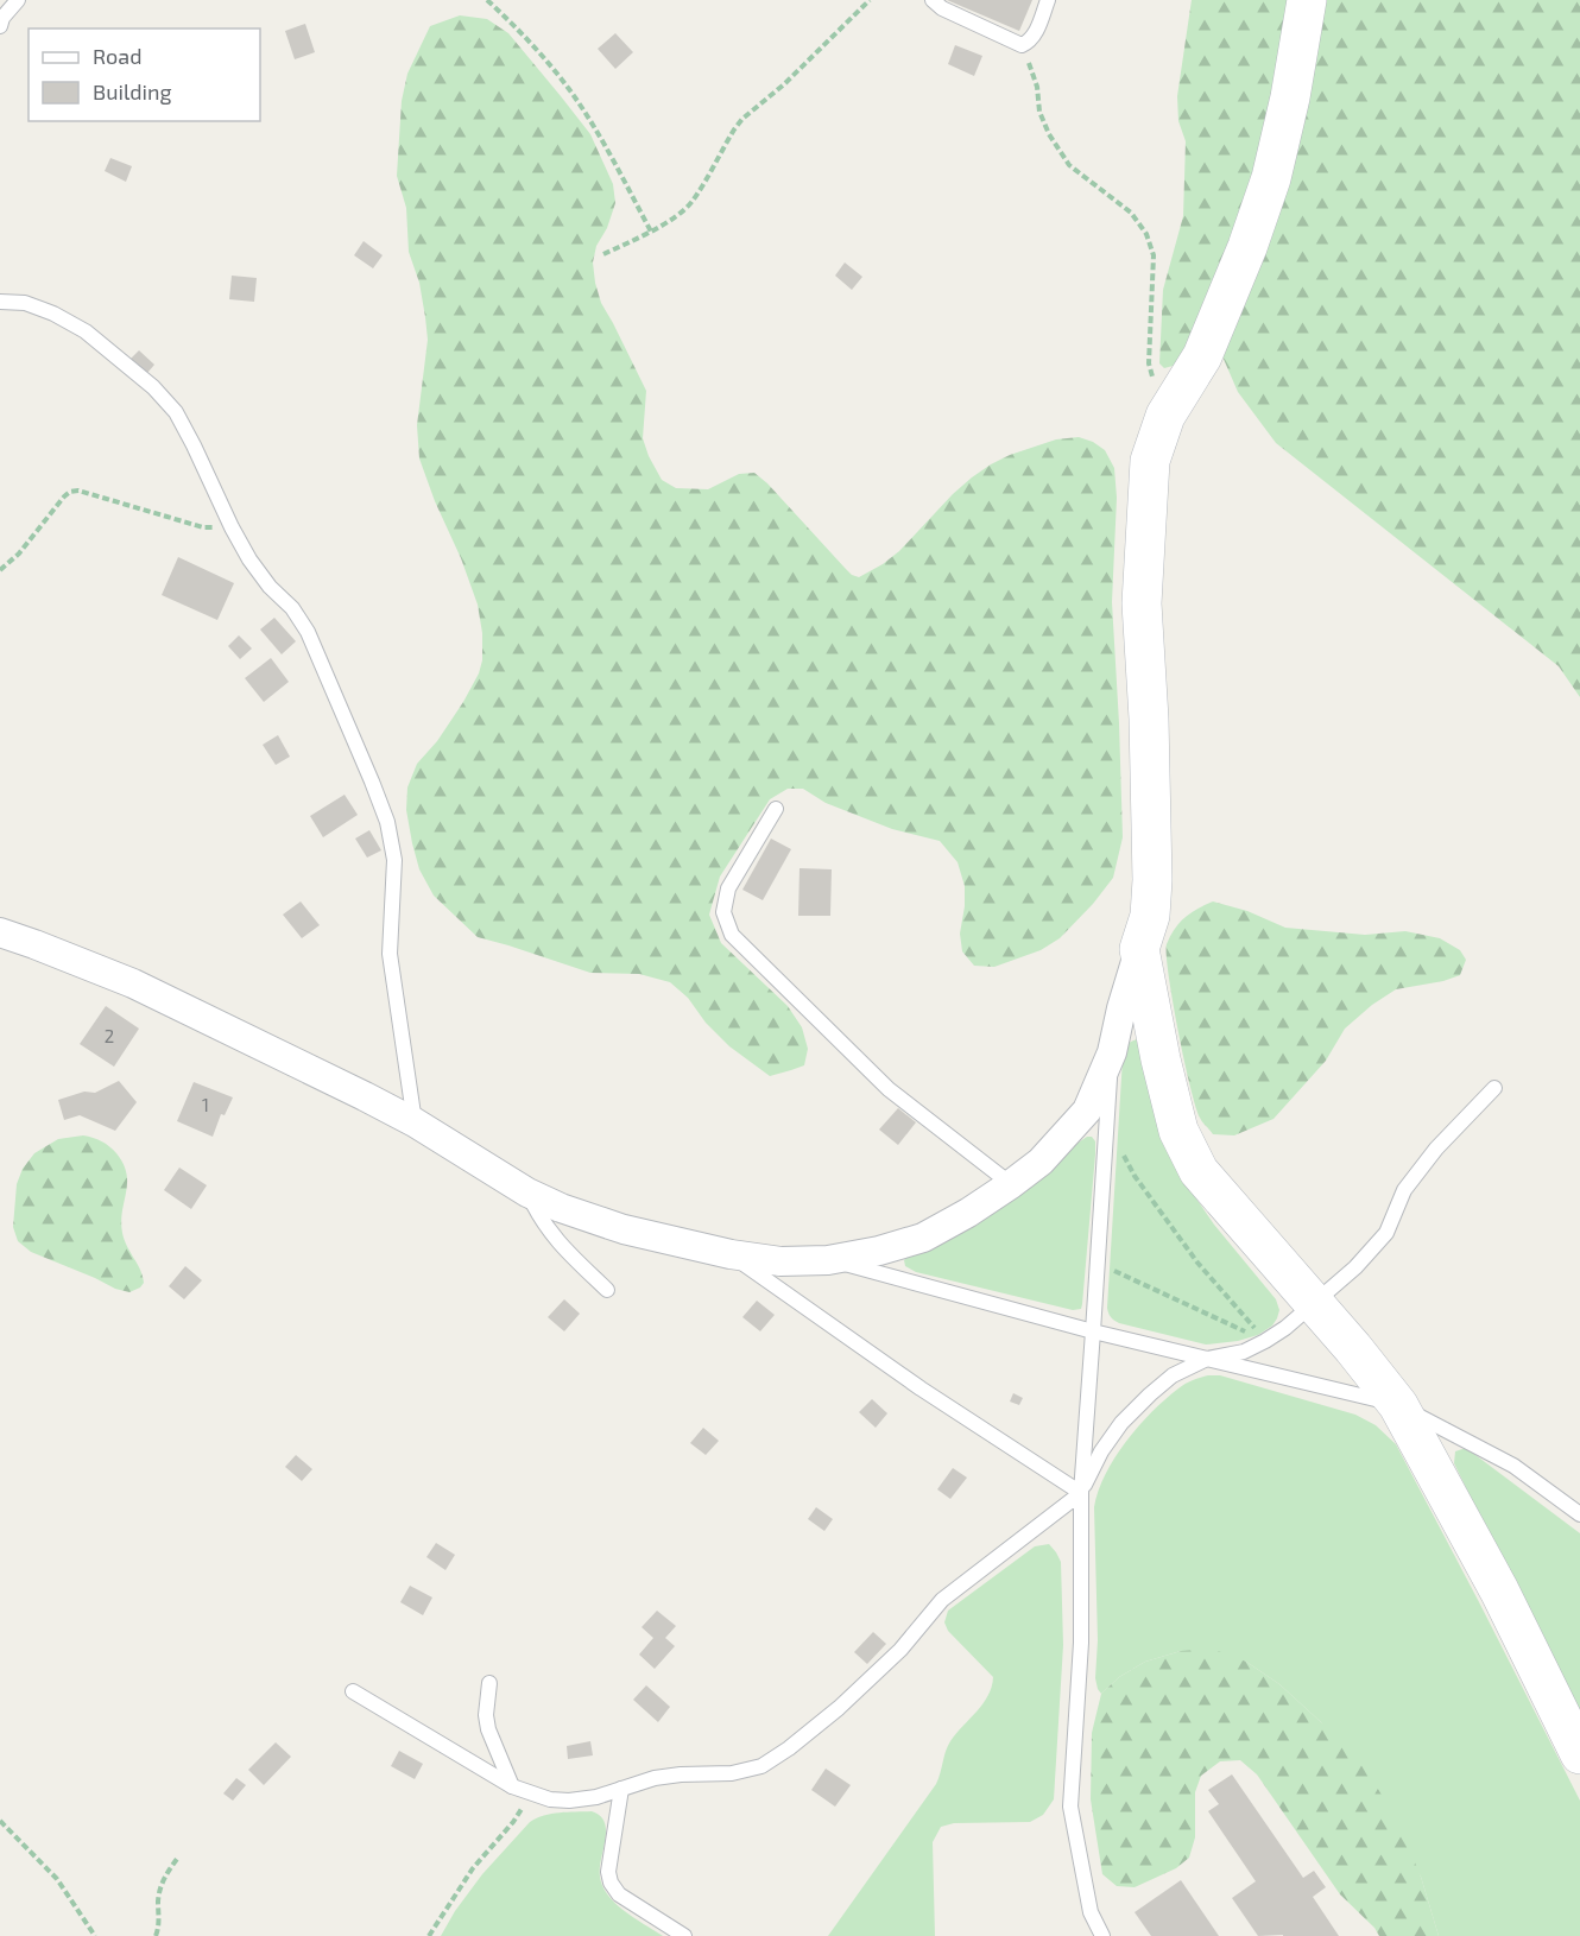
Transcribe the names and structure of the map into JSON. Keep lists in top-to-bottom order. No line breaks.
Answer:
{"house_numbers":["2","1"],"legend":["Road","Building"]}
